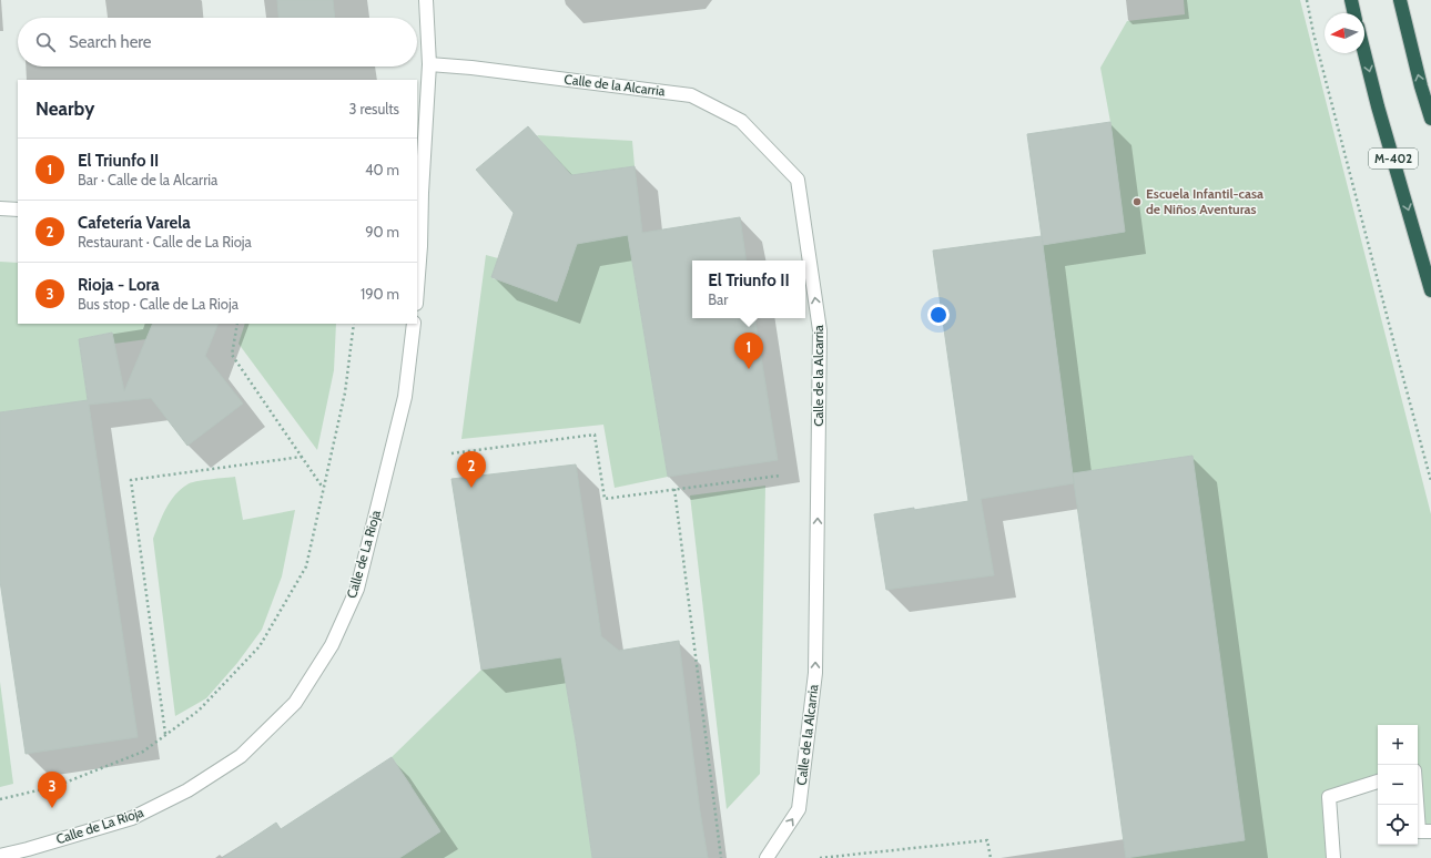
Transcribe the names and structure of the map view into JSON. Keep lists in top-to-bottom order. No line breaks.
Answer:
{"streets":{"highway":["M-402"],"street":["Calle de la Alcarria","Calle de La Rioja"]},"places":["Escuela Infantil-casa de Niños Aventuras"],"north":"left","page":{"search":"Search here","heading":["Nearby","3 results"],"list":[{"mark":"1","name":"El Triunfo II","note":"Bar · Calle de la Alcarria","value":"40 m"},{"mark":"2","name":"Cafetería Varela","note":"Restaurant · Calle de La Rioja","value":"90 m"},{"mark":"3","name":"Rioja - Lora","note":"Bus stop · Calle de La Rioja","value":"190 m"}],"popup":["El Triunfo II","Bar"],"pins":["1","2","3"],"map_buttons":["+","−"]}}
